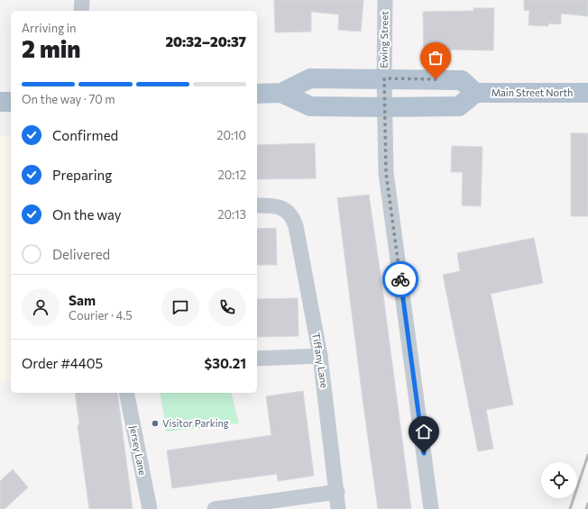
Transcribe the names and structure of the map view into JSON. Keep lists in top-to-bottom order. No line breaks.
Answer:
{"streets":{"main road":["Main Street North"],"street":["Ewing Street","Tiffany Lane","Jersey Lane"]},"places":["Visitor Parking"],"page":{"heading":["2 min","Arriving in","20:32–20:37"],"panel":["Sam","Courier · 4.5","Order #4405","$30.21"],"bar":"On the way · 70 m","list":[["Confirmed","20:10"],["Preparing","20:12"],["On the way","20:13"],"Delivered"]}}
